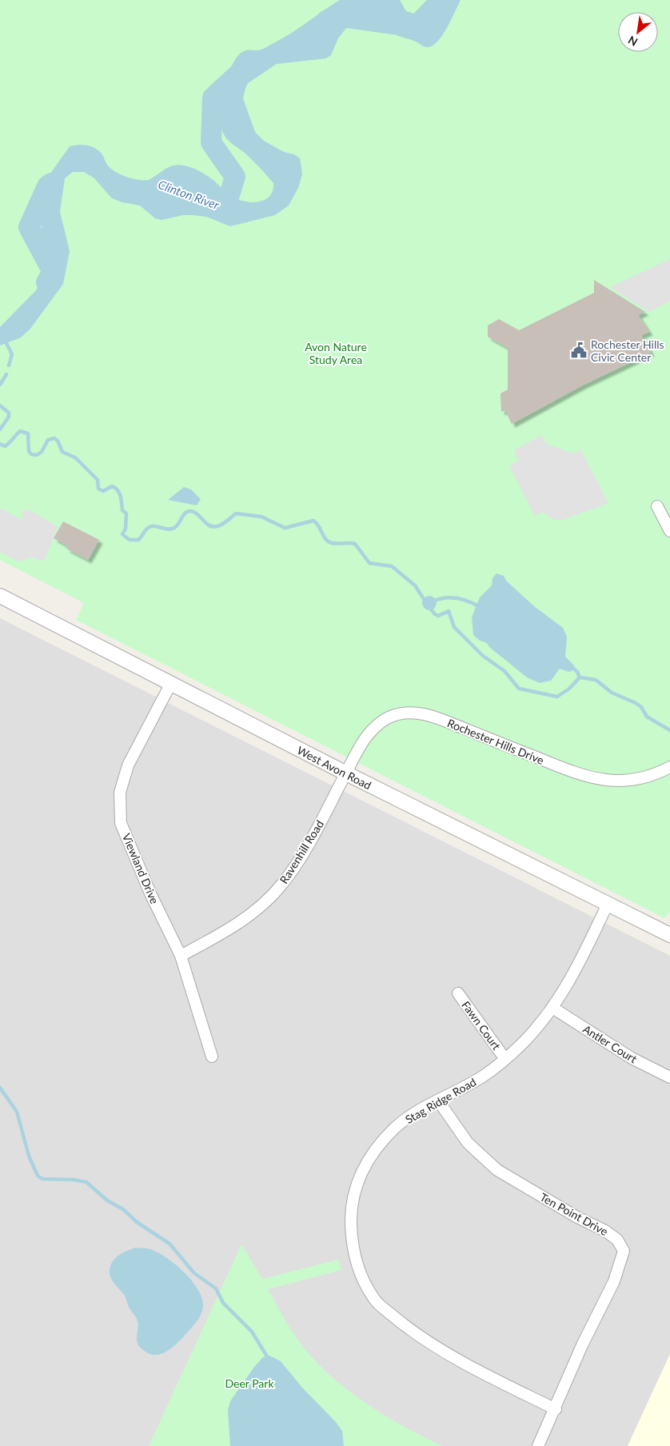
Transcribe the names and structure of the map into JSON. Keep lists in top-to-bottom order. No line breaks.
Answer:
{"streets":{"street":["Rochester Hills Drive","West Avon Road","Ravenhill Road","Viewland Drive","Fawn Court","Antler Court","Stag Ridge Road","Ten Point Drive"]},"crossings":[["Rochester Hills Drive","West Avon Road"],["Rochester Hills Drive","Ravenhill Road"],["West Avon Road","Ravenhill Road"],["West Avon Road","Viewland Drive"],["West Avon Road","Stag Ridge Road"],["Ravenhill Road","Viewland Drive"],["Fawn Court","Stag Ridge Road"],["Antler Court","Stag Ridge Road"],["Stag Ridge Road","Ten Point Drive"]],"water":["Clinton River"],"parks":["Avon Nature Study Area","Deer Park"],"places":{"public building":["Rochester Hills Civic Center"]},"north":"bottom left"}
